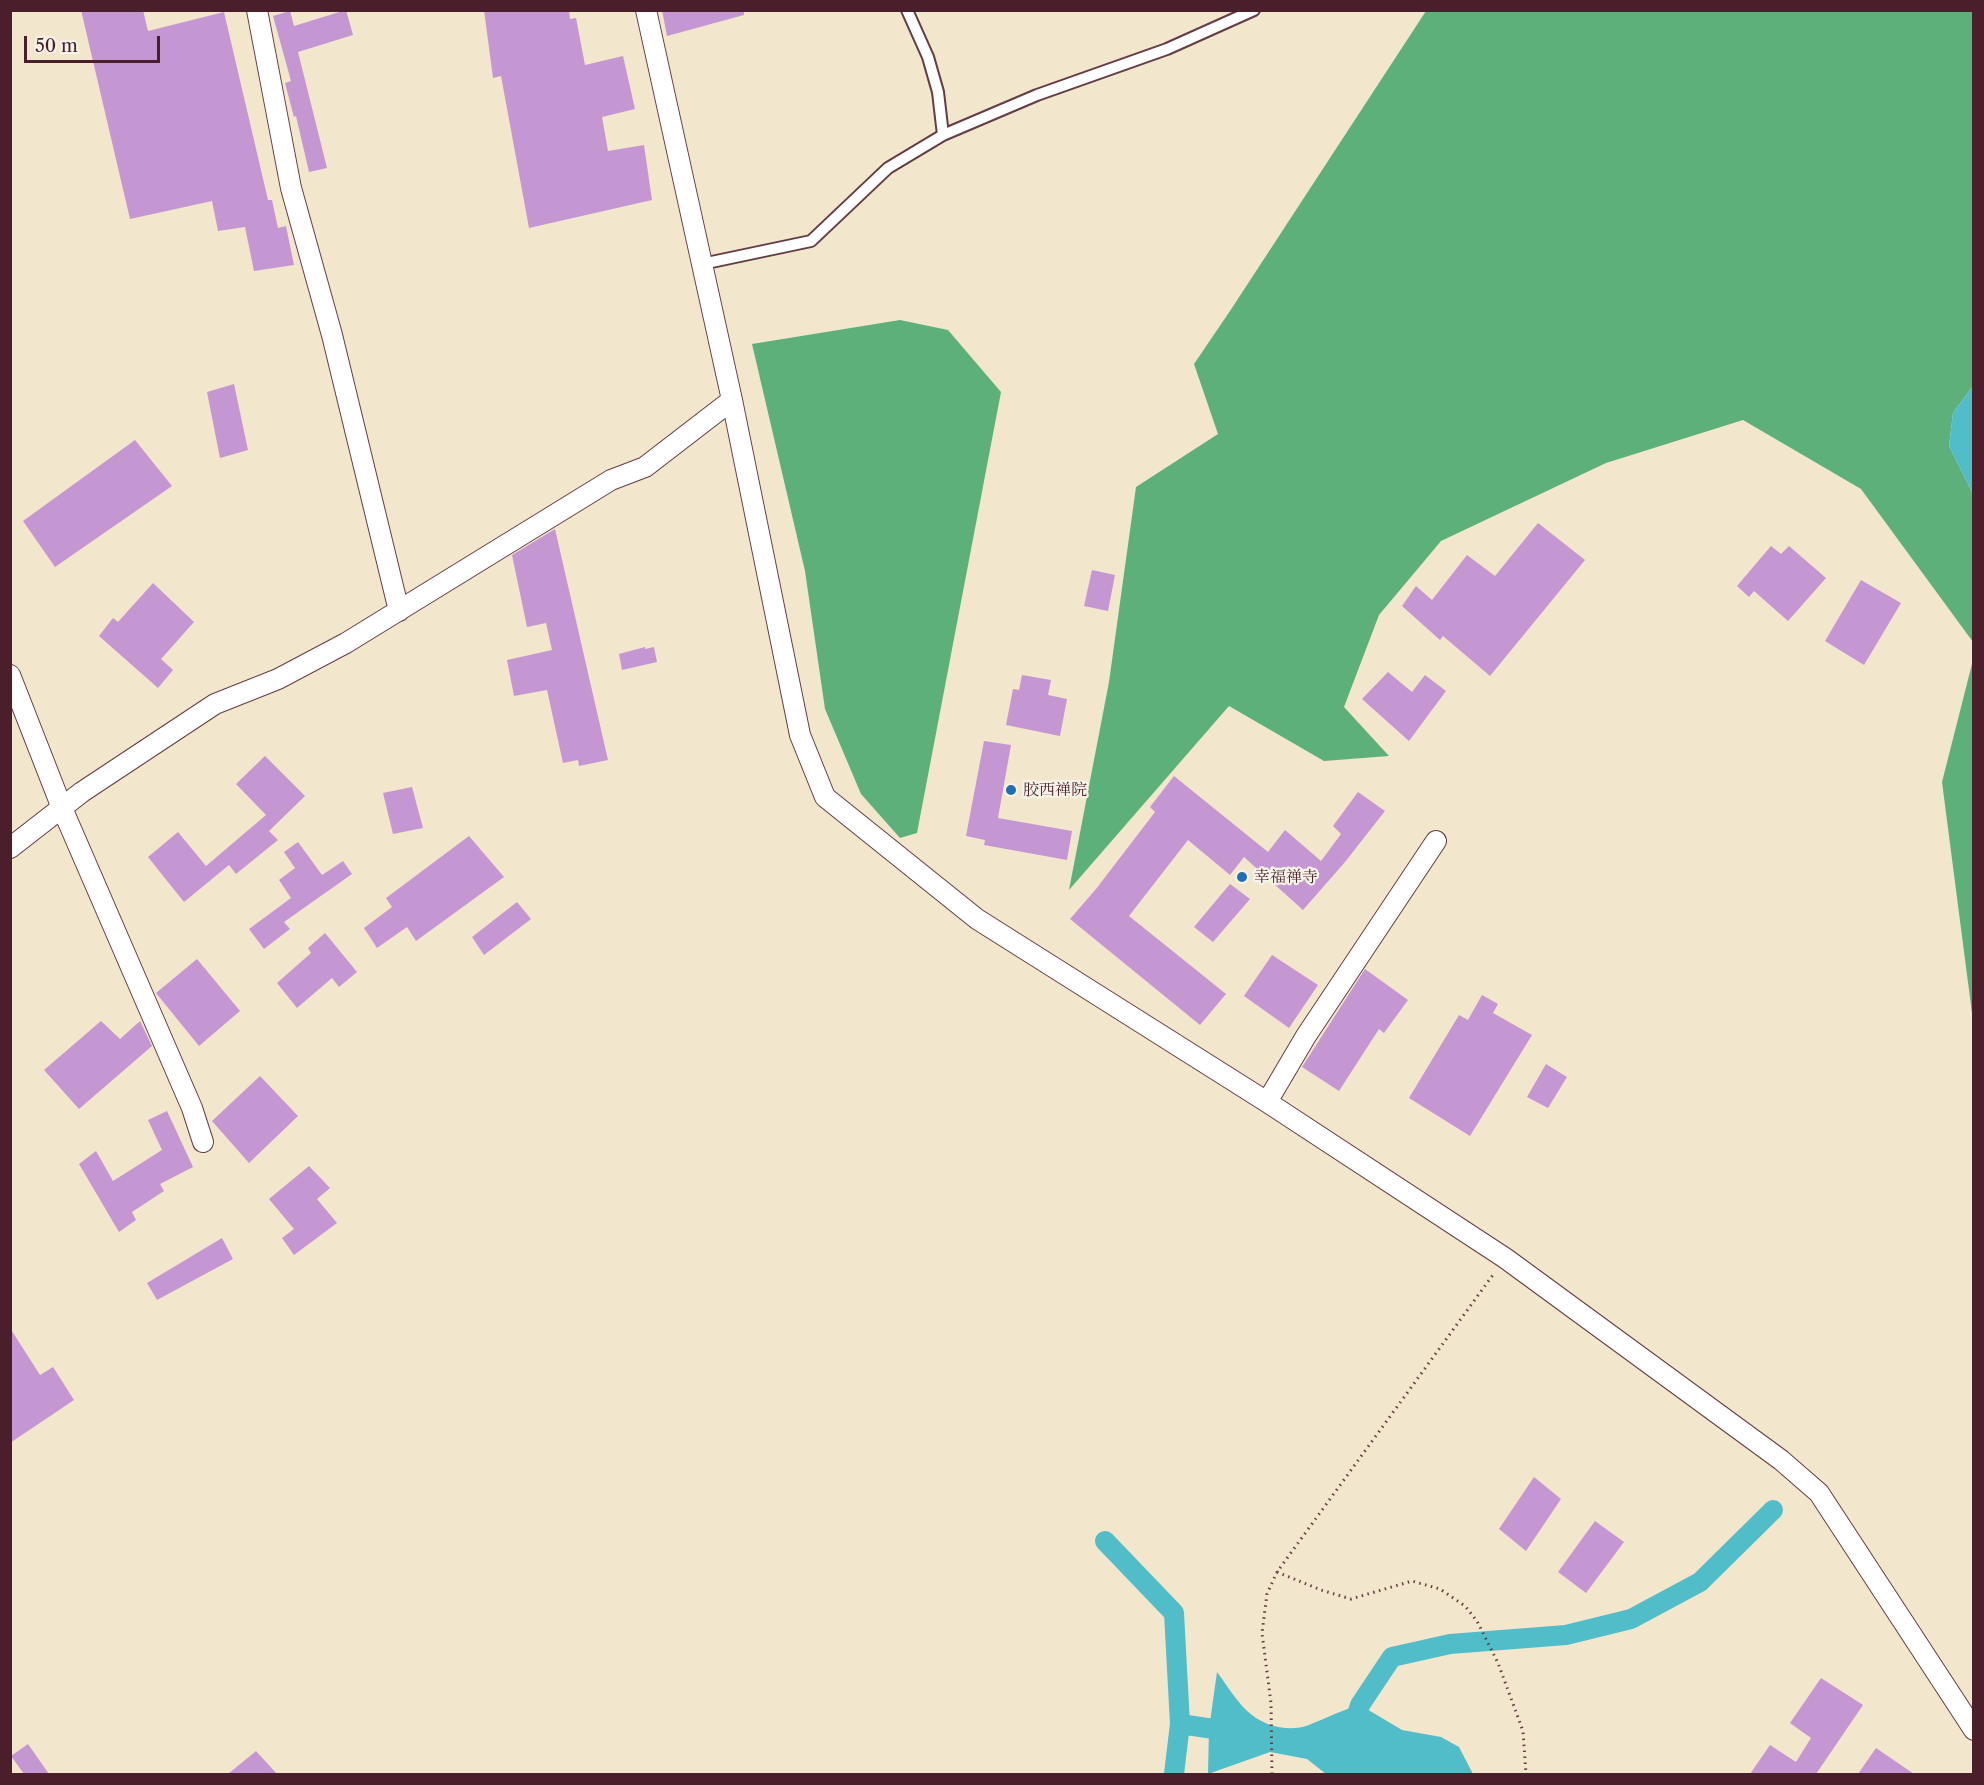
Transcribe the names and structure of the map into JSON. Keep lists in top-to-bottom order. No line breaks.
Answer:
{"places":["胶西禅院","幸福禅寺"],"scale_bar":"50 m"}
